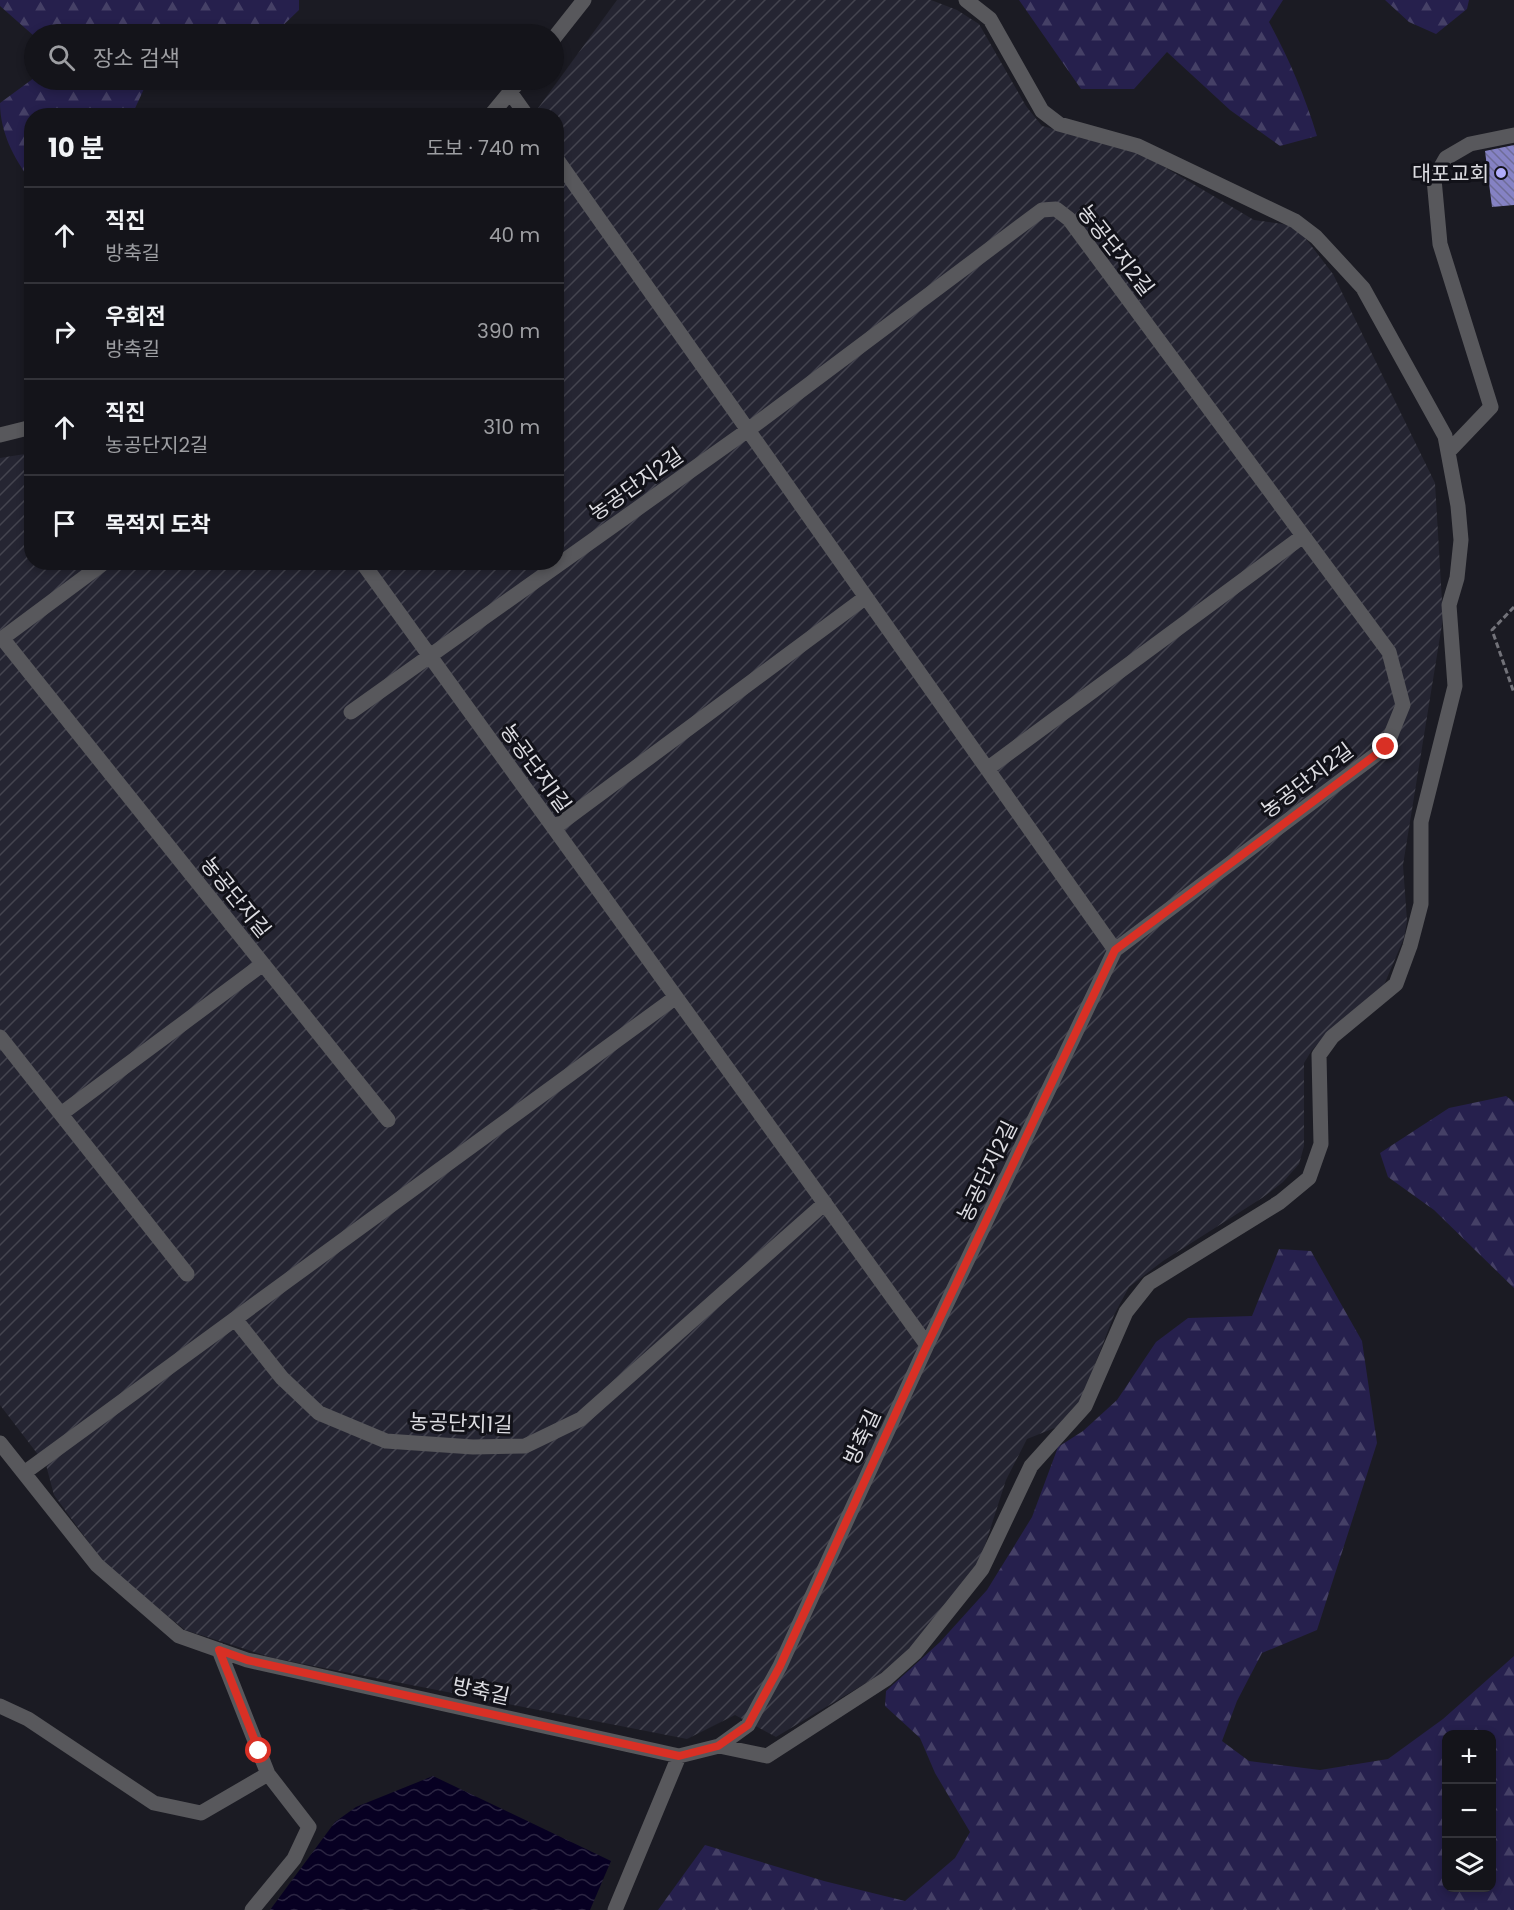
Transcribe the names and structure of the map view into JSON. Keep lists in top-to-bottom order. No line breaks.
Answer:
{"streets":{"street":["농공단지2길","농공단지1길","농공단지길","방축길"]},"crossings":[["농공단지2길","농공단지1길"],["농공단지2길","방축길"],["농공단지1길","방축길"]],"places":["대포교회"],"page":{"search":"장소 검색","heading":["10 분","도보 · 740 m"],"list":[["직진","방축길","40 m"],["우회전","방축길","390 m"],["직진","농공단지2길","310 m"],"목적지 도착"],"map_buttons":["+","−"]}}
